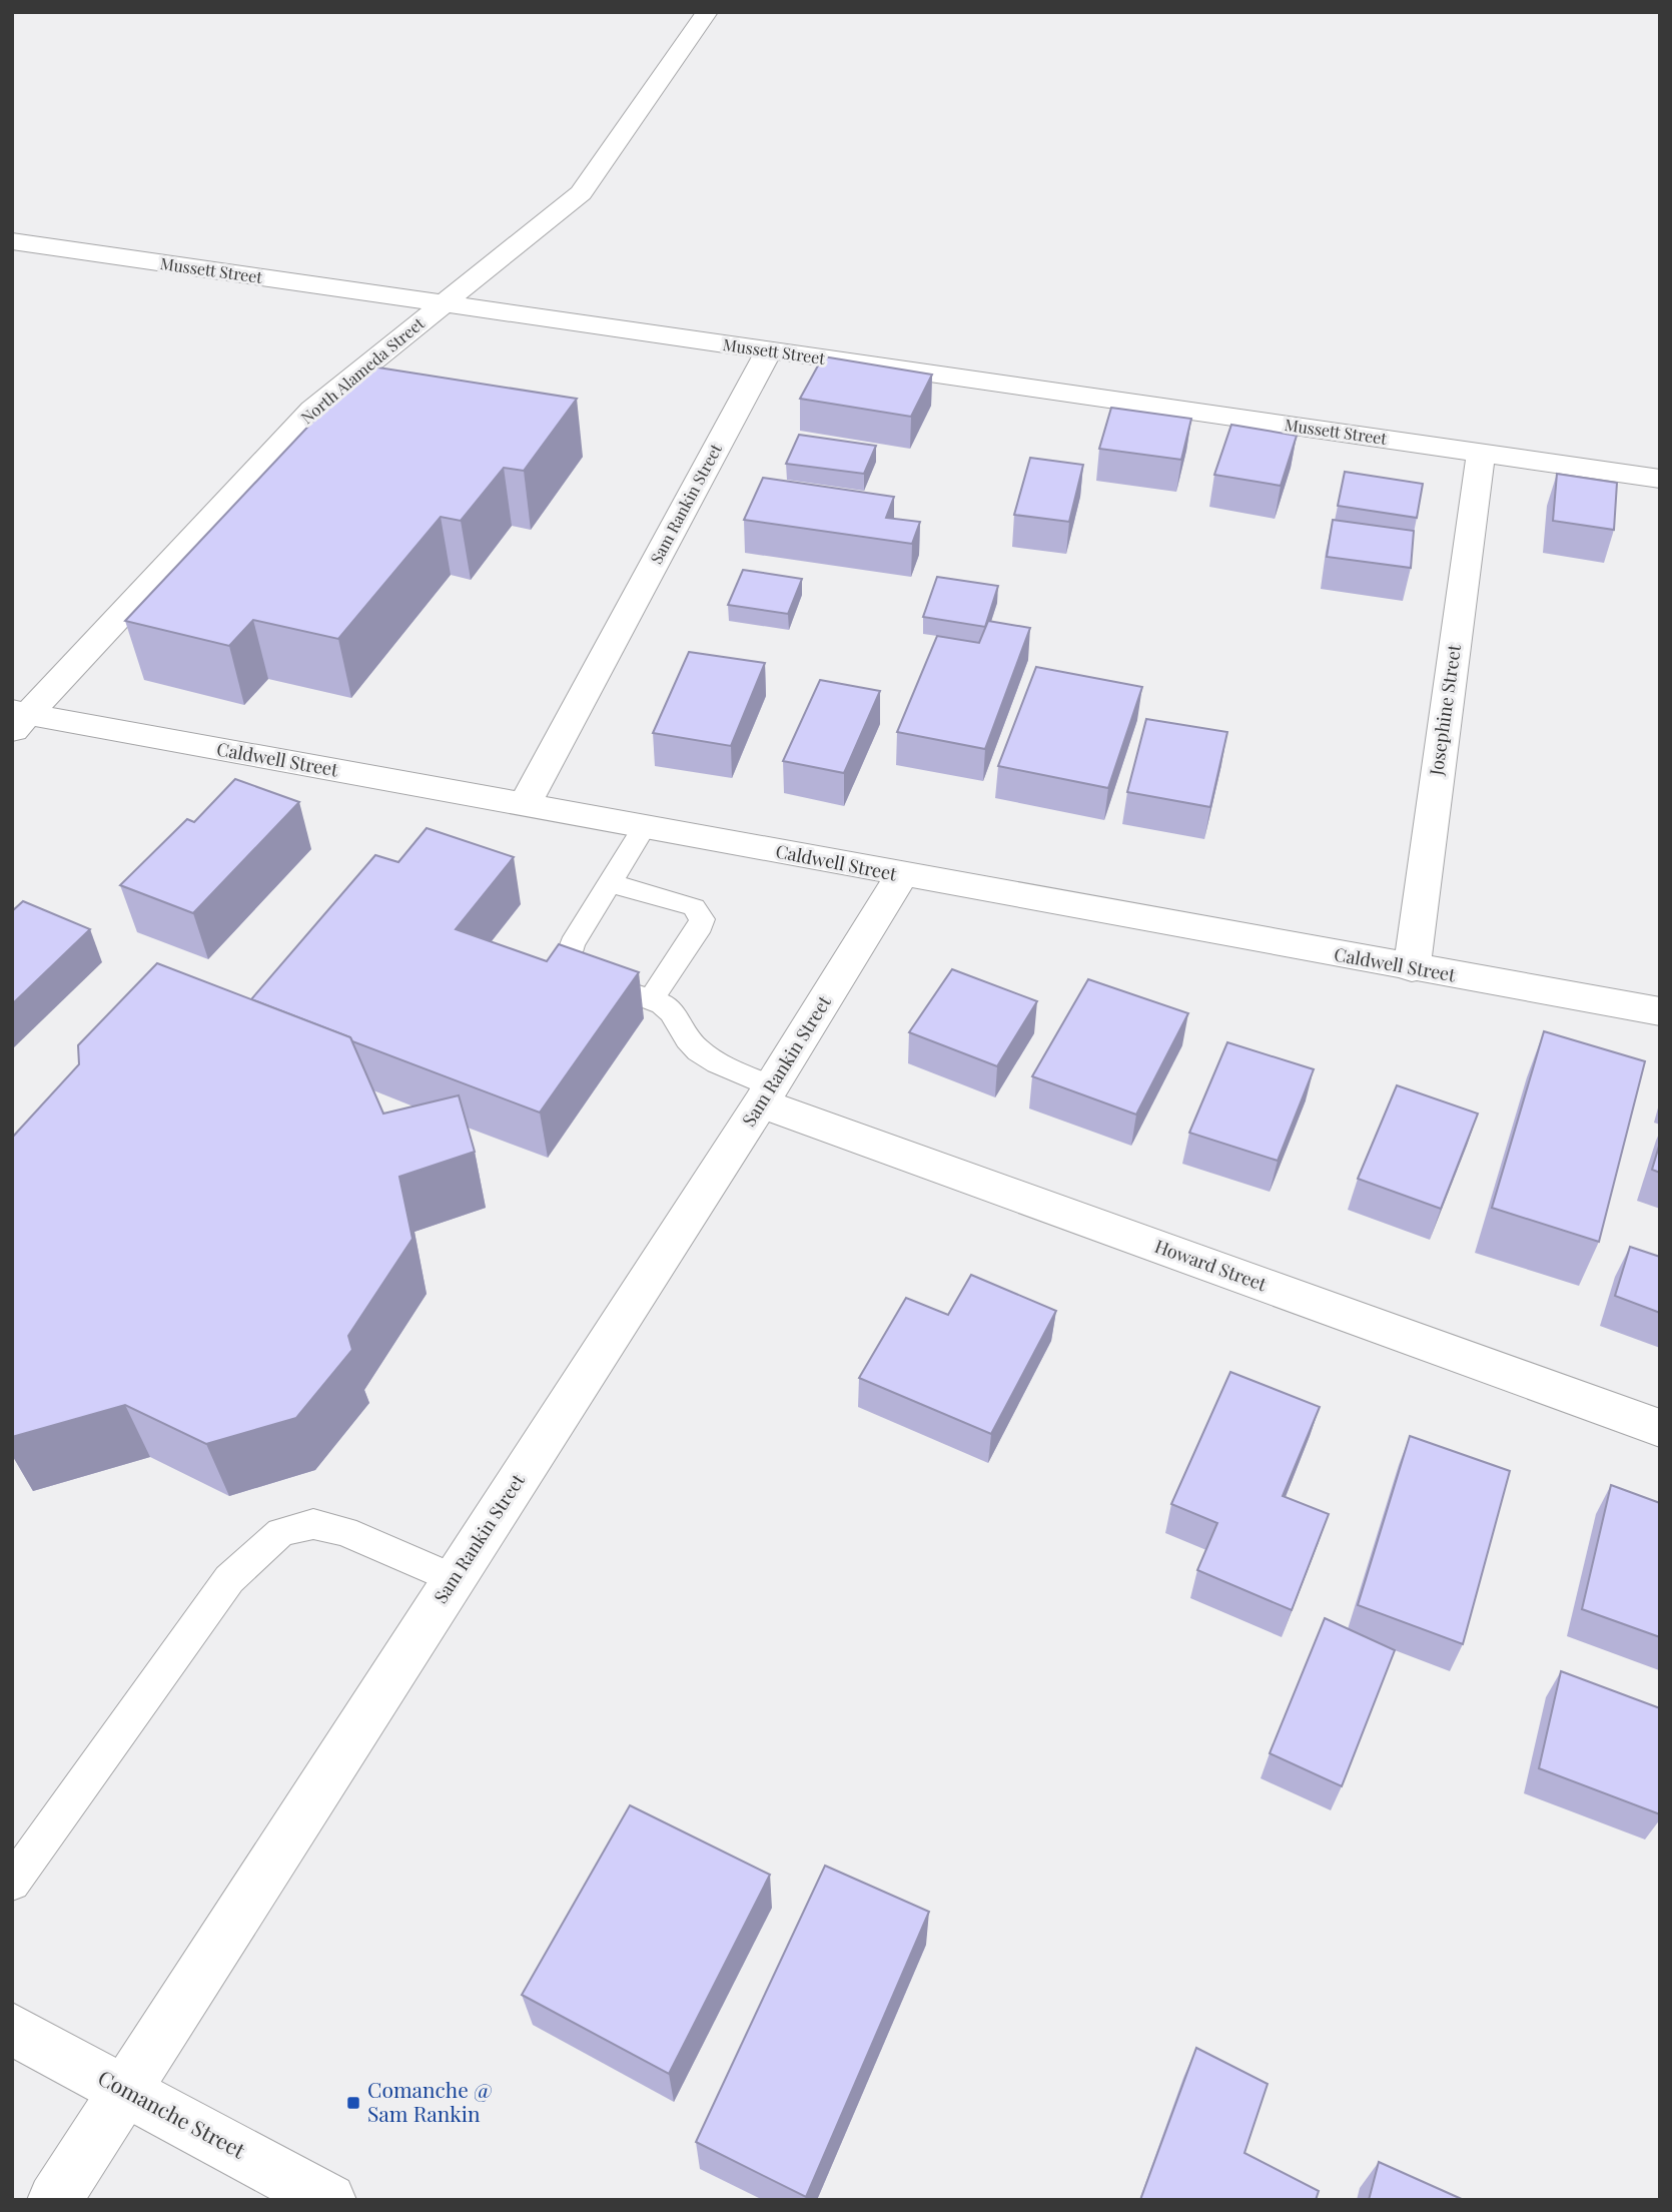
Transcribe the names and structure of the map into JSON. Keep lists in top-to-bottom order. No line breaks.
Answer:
{"streets":{"street":["Mussett Street","North Alameda Street","Sam Rankin Street","Josephine Street","Caldwell Street","Howard Street","Comanche Street"]},"crossings":[["Mussett Street","North Alameda Street"],["Mussett Street","Sam Rankin Street"],["Mussett Street","Josephine Street"],["North Alameda Street","Caldwell Street"],["Sam Rankin Street","Caldwell Street"],["Sam Rankin Street","Howard Street"],["Sam Rankin Street","Comanche Street"],["Josephine Street","Caldwell Street"]],"places":{"transit":["Comanche @ Sam Rankin"]}}
